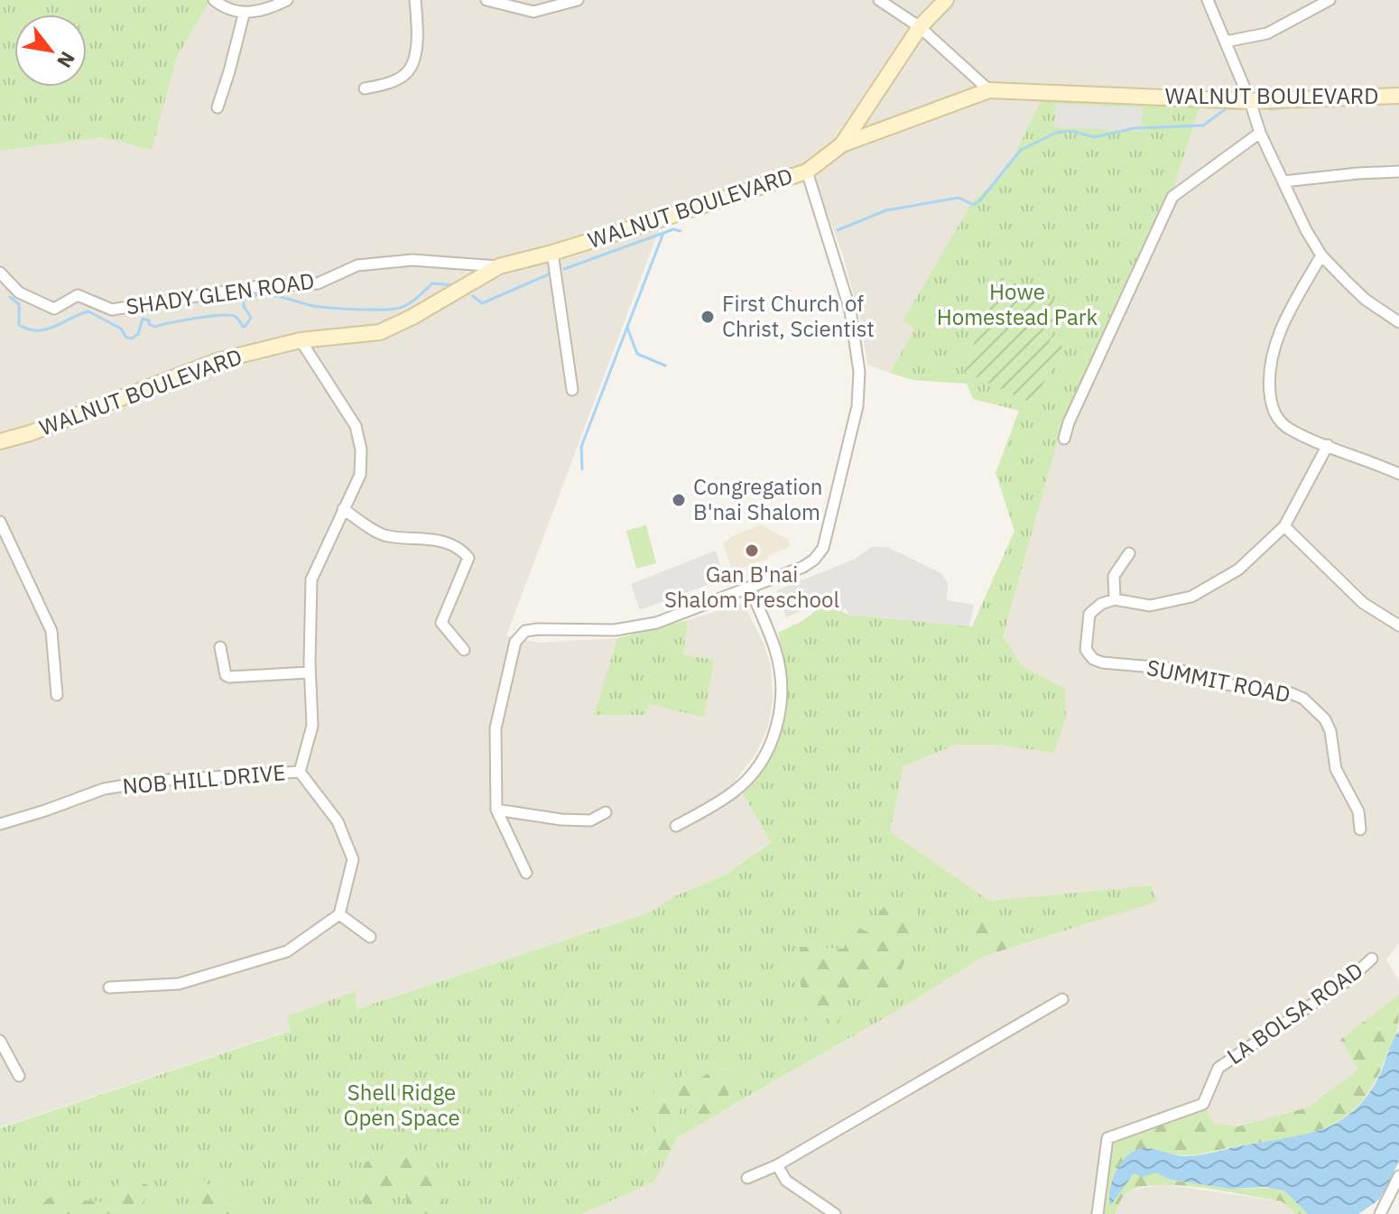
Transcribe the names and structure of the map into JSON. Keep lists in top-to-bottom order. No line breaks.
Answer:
{"streets":{"street":["WALNUT BOULEVARD","SHADY GLEN ROAD","SUMMIT ROAD","NOB HILL DRIVE","LA BOLSA ROAD"]},"crossings":[["WALNUT BOULEVARD","SHADY GLEN ROAD"],["WALNUT BOULEVARD","NOB HILL DRIVE"]],"parks":["Howe Homestead Park","Shell Ridge Open Space"],"places":["First Church of Christ, Scientist","Congregation B'nai Shalom","Gan B'nai Shalom Preschool"],"north":"bottom right"}
